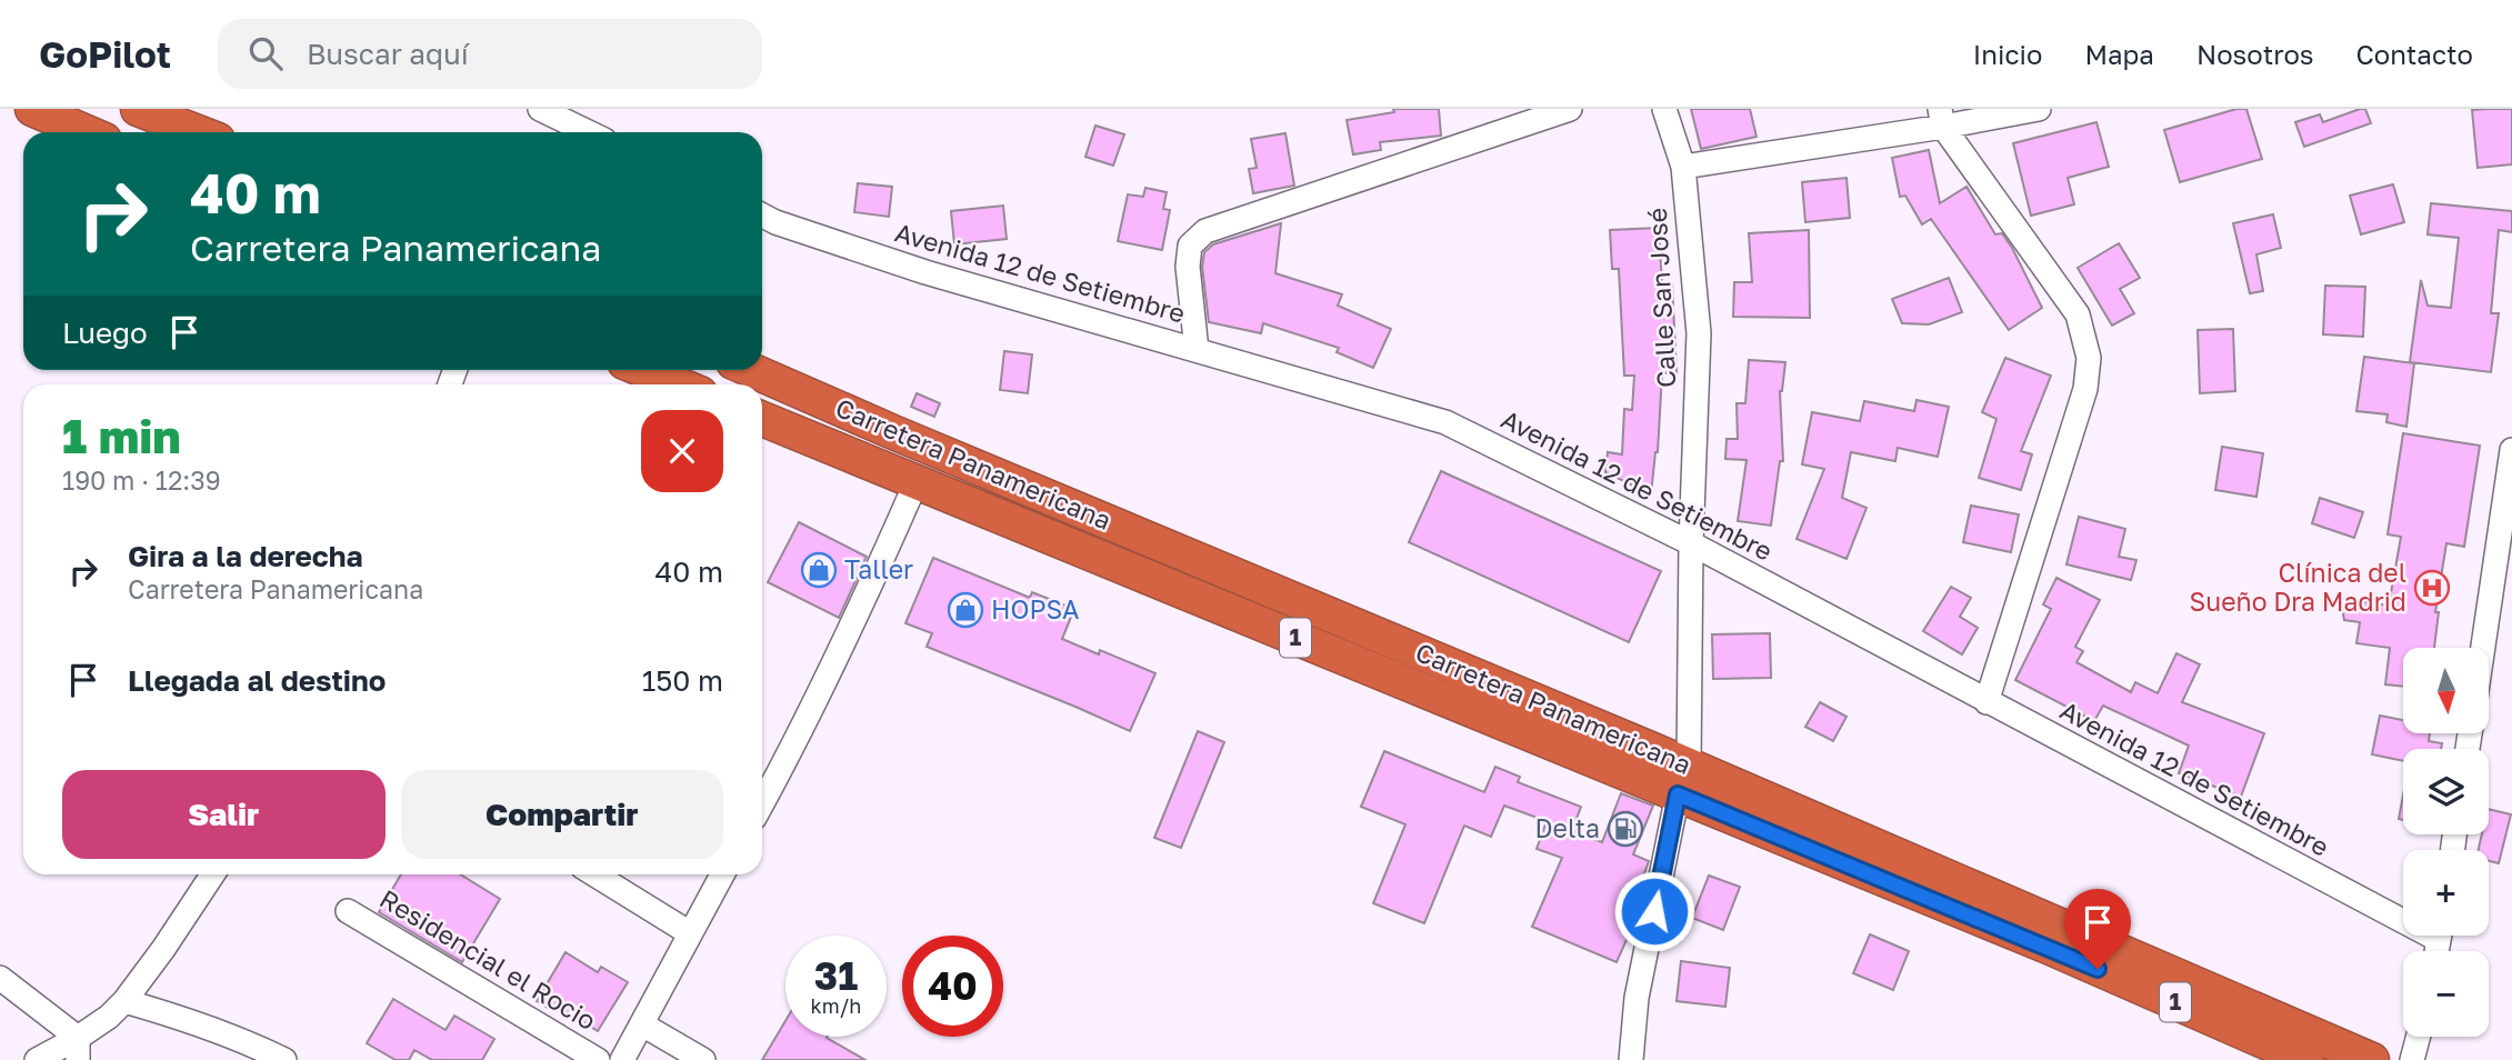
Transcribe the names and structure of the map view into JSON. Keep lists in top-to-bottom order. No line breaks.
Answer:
{"streets":{"highway":["Carretera Panamericana","1"],"street":["Avenida 12 de Setiembre","Calle San José","Residencial el Rocio"]},"crossings":[["Avenida 12 de Setiembre","Calle San José"],["Calle San José","Carretera Panamericana"]],"places":{"shop":["Taller","HOPSA"],"hospital":["Clínica del Sueño Dra Madrid"],"fuel station":["Delta"]},"north":"bottom","page":{"header":"GoPilot","search":"Buscar aquí","nav":["Inicio","Mapa","Nosotros","Contacto"],"turn":["40 m","Carretera Panamericana"],"then":"Luego","heading":["1 min","190 m · 12:39"],"list":[{"name":"Gira a la derecha","note":"Carretera Panamericana","value":"40 m"},{"name":"Llegada al destino","value":"150 m"}],"map_buttons":["+","−"],"buttons":["Salir","Compartir"],"speed":"31 km/h","limit":"40"}}
